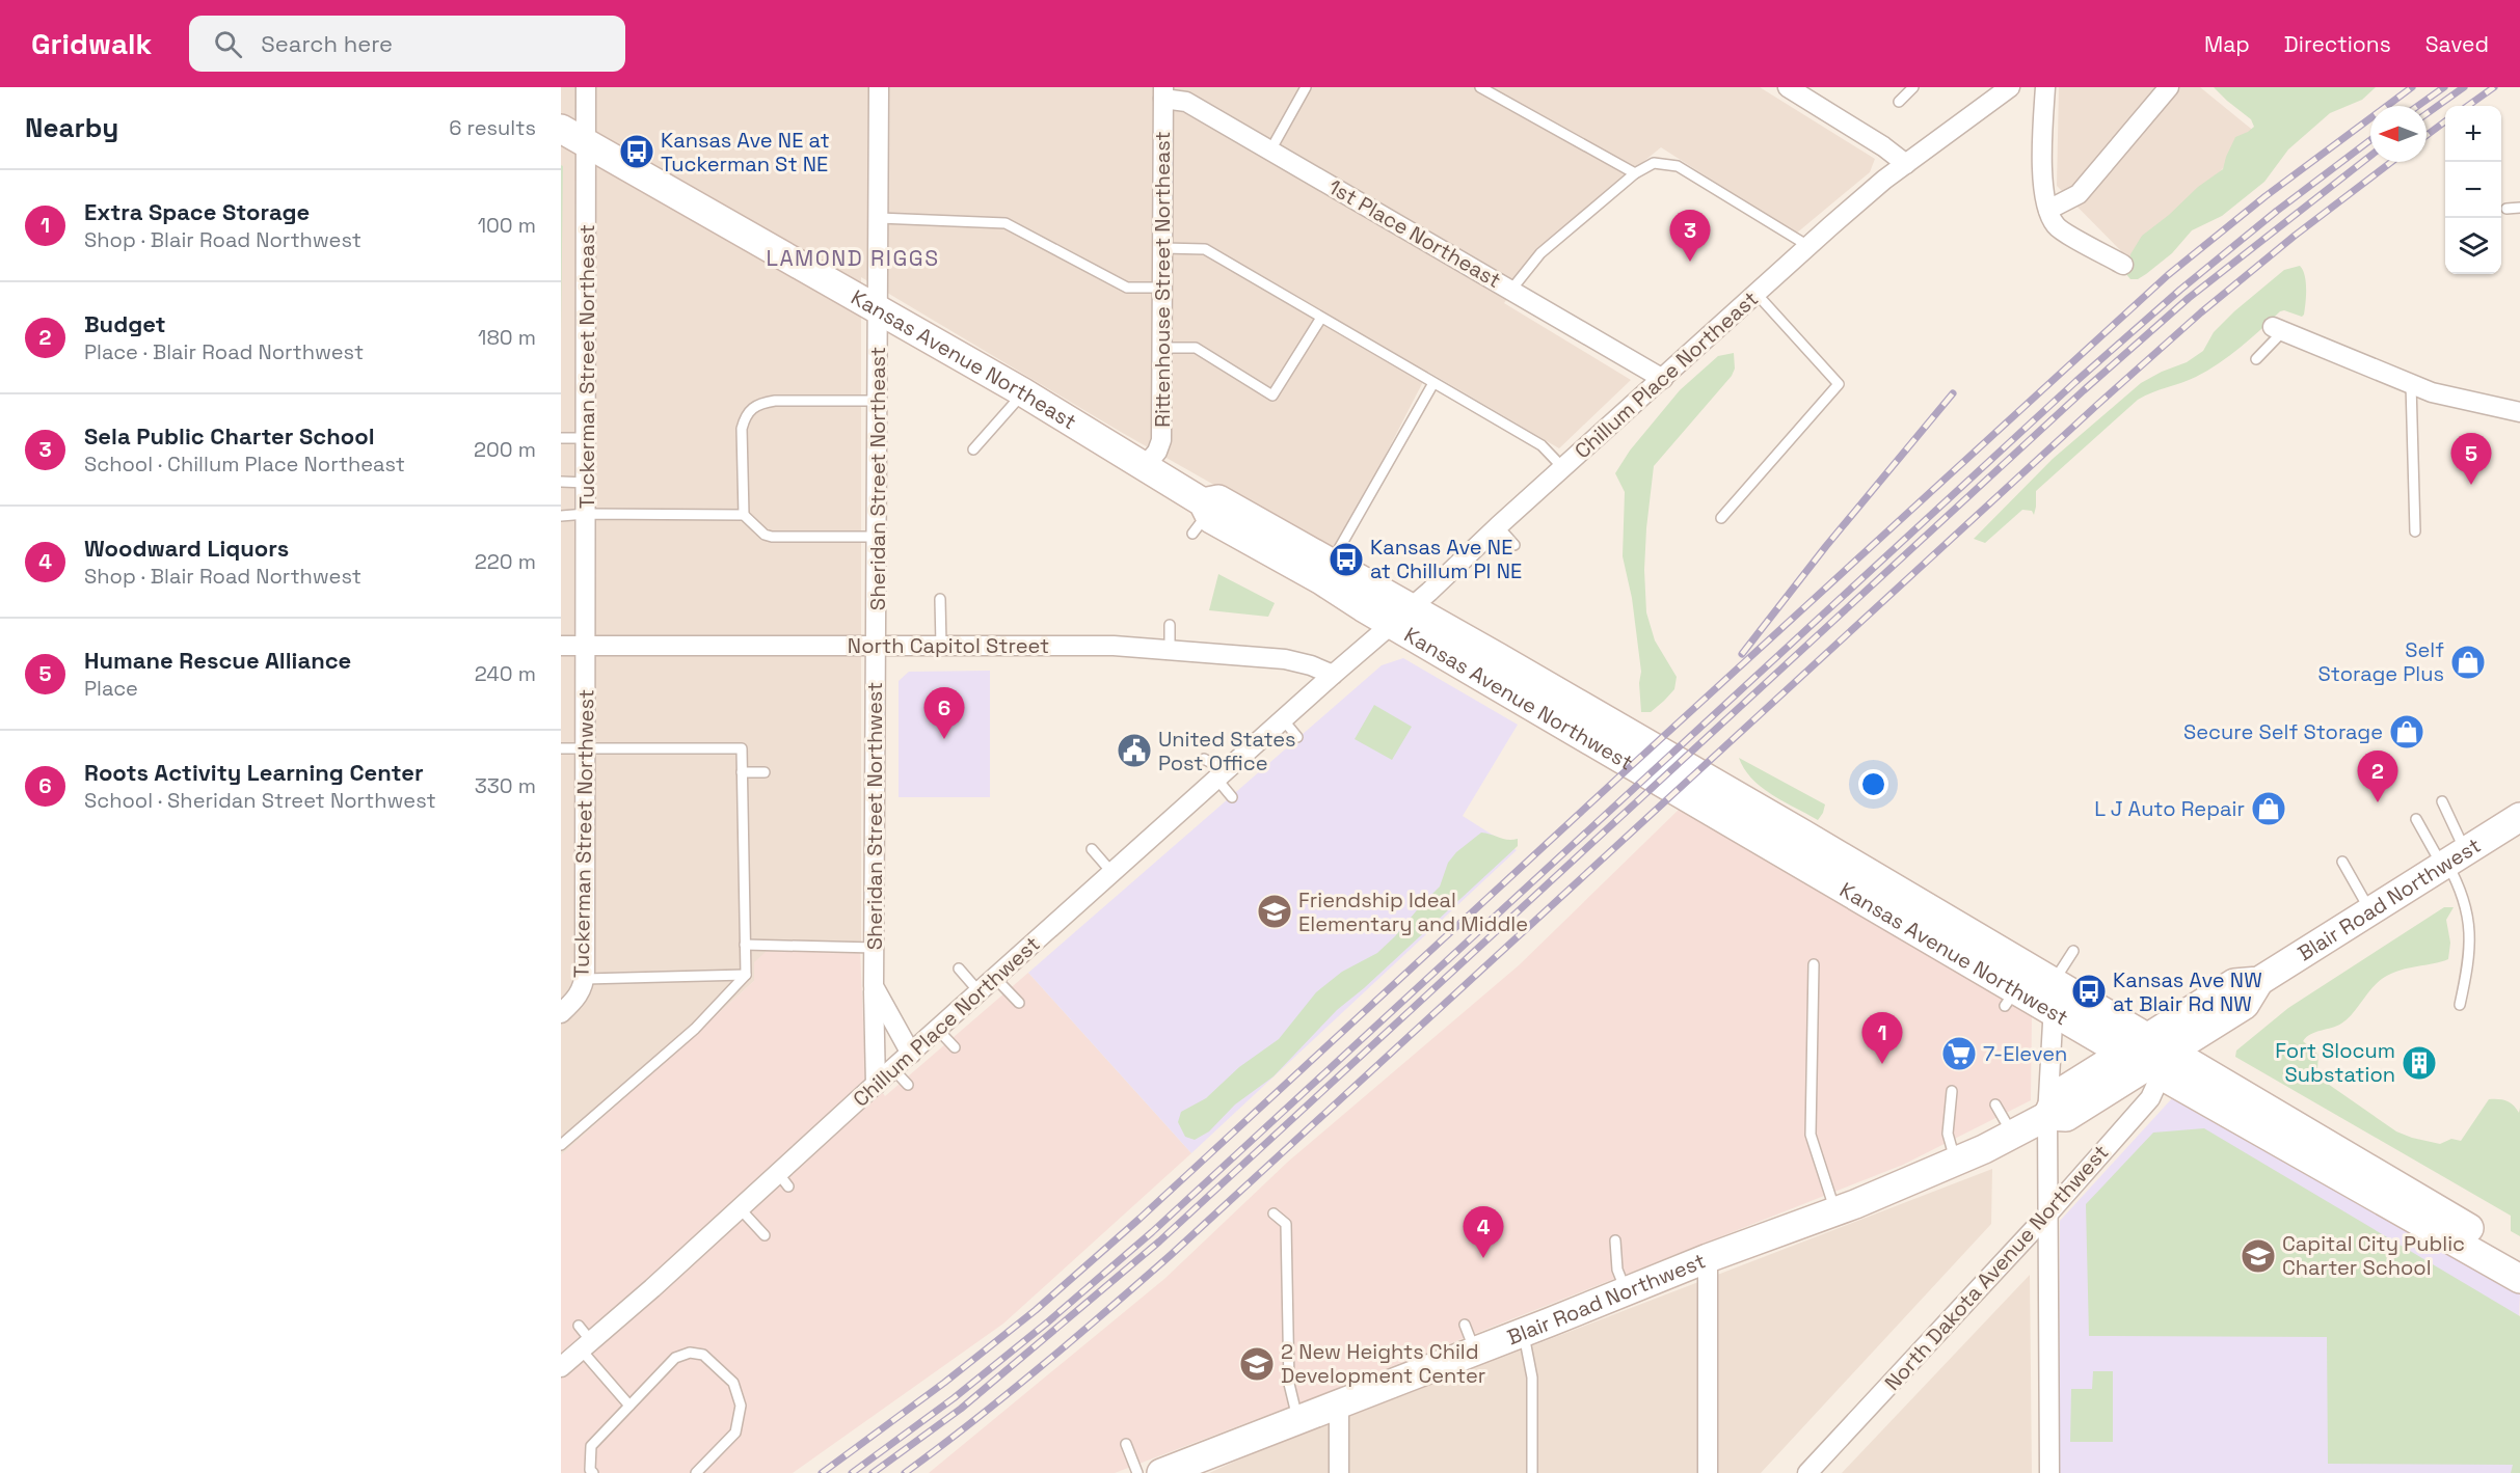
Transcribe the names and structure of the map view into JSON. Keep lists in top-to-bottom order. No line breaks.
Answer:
{"streets":{"street":["1st Place Northeast","Rittenhouse Street Northeast","Kansas Avenue Northeast","Tuckerman Street Northeast","Chillum Place Northeast","Sheridan Street Northeast","North Capitol Street","Kansas Avenue Northwest","Sheridan Street Northwest","Tuckerman Street Northwest","Blair Road Northwest","Chillum Place Northwest","North Dakota Avenue Northwest"]},"crossings":[["1st Place Northeast","Rittenhouse Street Northeast"],["1st Place Northeast","Chillum Place Northeast"],["Rittenhouse Street Northeast","Kansas Avenue Northeast"],["Kansas Avenue Northeast","Tuckerman Street Northeast"],["Kansas Avenue Northeast","Chillum Place Northeast"],["Kansas Avenue Northeast","Sheridan Street Northeast"],["Kansas Avenue Northeast","Kansas Avenue Northwest"],["Tuckerman Street Northeast","North Capitol Street"],["Tuckerman Street Northeast","Tuckerman Street Northwest"],["Chillum Place Northeast","North Capitol Street"],["Chillum Place Northeast","Kansas Avenue Northwest"],["Chillum Place Northeast","Chillum Place Northwest"],["Sheridan Street Northeast","North Capitol Street"],["Sheridan Street Northeast","Sheridan Street Northwest"],["North Capitol Street","Sheridan Street Northwest"],["North Capitol Street","Tuckerman Street Northwest"],["North Capitol Street","Chillum Place Northwest"],["Kansas Avenue Northwest","Blair Road Northwest"],["Kansas Avenue Northwest","North Dakota Avenue Northwest"],["Sheridan Street Northwest","Chillum Place Northwest"],["Blair Road Northwest","North Dakota Avenue Northwest"]],"districts":["LAMOND RIGGS"],"places":{"bus stop":["Kansas Ave NE at Tuckerman St NE","Kansas Ave NE at Chillum Pl NE","Kansas Ave NW at Blair Rd NW"],"shop":["Self Storage Plus","Secure Self Storage","L J Auto Repair"],"public building":["United States Post Office"],"school or university":["Friendship Ideal Elementary and Middle","Capital City Public Charter School","2 New Heights Child Development Center"],"supermarket":["7-Eleven"],"building":["Fort Slocum Substation"]},"north":"left","page":{"header":"Gridwalk","search":"Search here","nav":["Map","Directions","Saved"],"heading":["Nearby","6 results"],"map_buttons":["+","−"],"list":[{"mark":"1","name":"Extra Space Storage","note":"Shop · Blair Road Northwest","value":"100 m"},{"mark":"2","name":"Budget","note":"Place · Blair Road Northwest","value":"180 m"},{"mark":"3","name":"Sela Public Charter School","note":"School · Chillum Place Northeast","value":"200 m"},{"mark":"4","name":"Woodward Liquors","note":"Shop · Blair Road Northwest","value":"220 m"},{"mark":"5","name":"Humane Rescue Alliance","note":"Place","value":"240 m"},{"mark":"6","name":"Roots Activity Learning Center","note":"School · Sheridan Street Northwest","value":"330 m"}],"pins":["3","5","6","2","1","4"]}}
